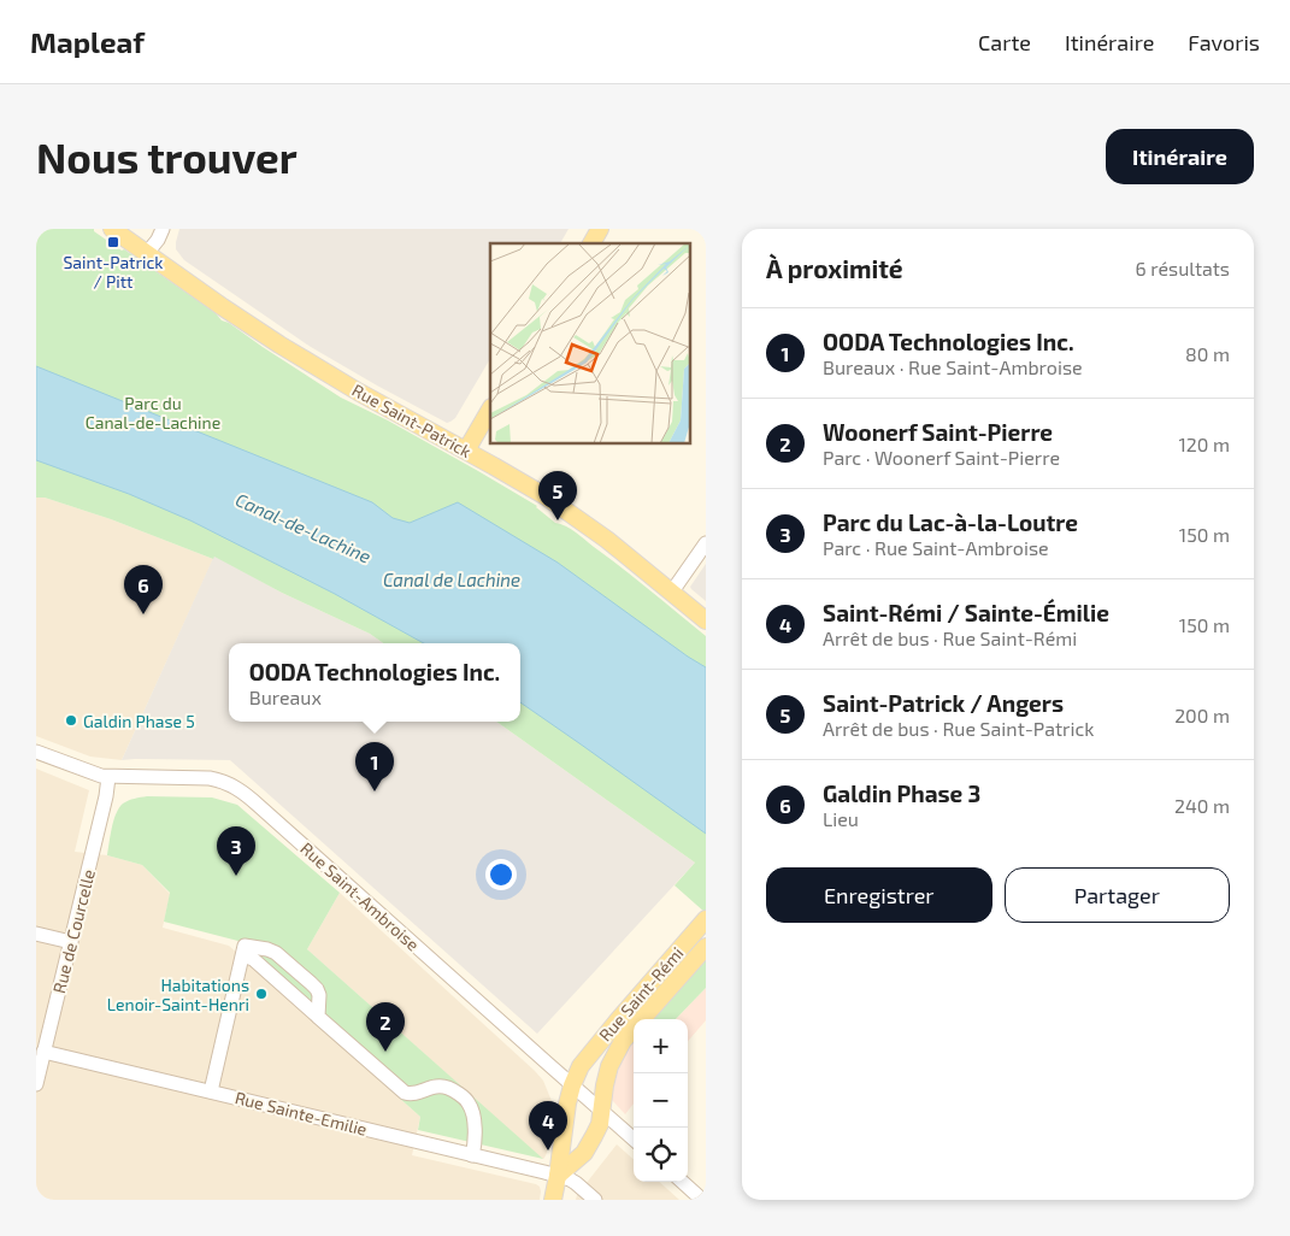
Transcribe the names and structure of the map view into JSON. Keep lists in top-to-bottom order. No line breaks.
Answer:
{"streets":{"main road":["Rue Saint-Patrick","Rue Saint-Rémi"],"street":["Rue Saint-Ambroise","Rue de Courcelle","Rue Sainte-Emilie"]},"crossings":[["Rue Saint-Ambroise","Rue de Courcelle"],["Rue Saint-Ambroise","Rue Saint-Rémi"],["Rue de Courcelle","Rue Sainte-Emilie"],["Rue Saint-Rémi","Rue Sainte-Emilie"]],"water":["Canal-de-Lachine","Canal de Lachine"],"parks":["Parc du Canal-de-Lachine"],"places":{"transit":["Saint-Patrick / Pitt"],"other":["Galdin Phase 5","Habitations Lenoir-Saint-Henri"]},"page":{"header":"Mapleaf","nav":["Carte","Itinéraire","Favoris"],"buttons":["Itinéraire",["Enregistrer","Partager"]],"title":"Nous trouver","heading":["À proximité","6 résultats"],"list":[{"mark":"1","name":"OODA Technologies Inc.","note":"Bureaux · Rue Saint-Ambroise","value":"80 m"},{"mark":"2","name":"Woonerf Saint-Pierre","note":"Parc · Woonerf Saint-Pierre","value":"120 m"},{"mark":"3","name":"Parc du Lac-à-la-Loutre","note":"Parc · Rue Saint-Ambroise","value":"150 m"},{"mark":"4","name":"Saint-Rémi / Sainte-Émilie","note":"Arrêt de bus · Rue Saint-Rémi","value":"150 m"},{"mark":"5","name":"Saint-Patrick / Angers","note":"Arrêt de bus · Rue Saint-Patrick","value":"200 m"},{"mark":"6","name":"Galdin Phase 3","note":"Lieu","value":"240 m"}],"pins":["5","6","1","3","2","4"],"popup":["OODA Technologies Inc.","Bureaux"],"map_buttons":["+","−"]}}
